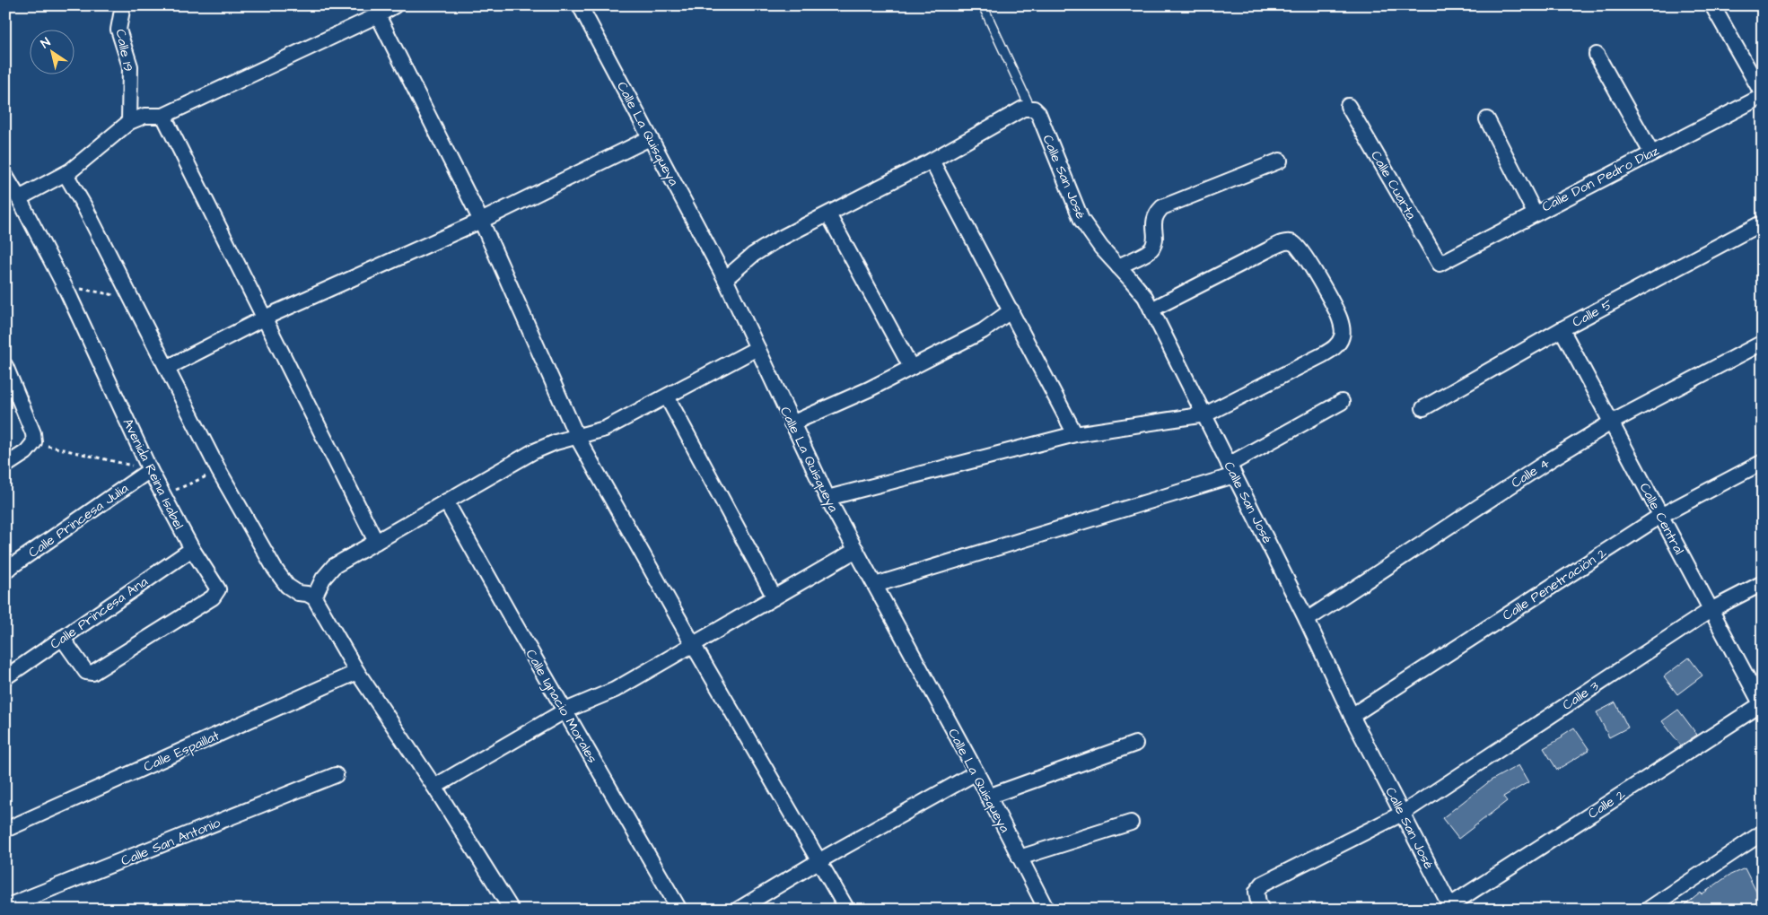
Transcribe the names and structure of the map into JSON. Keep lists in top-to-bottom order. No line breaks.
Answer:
{"streets":{"street":["Calle 19","Calle La Quisqueya","Calle San José","Calle Don Pedro Díaz","Calle Cuarta","Calle 5","Calle 4","Avenida Reina Isabel","Calle Central","Calle Princesa Julia","Calle Penetración 2","Calle Princesa Ana","Calle 3","Calle Ignacio Morales","Calle Espaillat","Calle 2","Calle San Antonio"]},"crossings":[["Calle San José","Calle 4"],["Calle San José","Calle Penetración 2"],["Calle San José","Calle 3"],["Calle San José","Calle 2"],["Calle Don Pedro Díaz","Calle Cuarta"],["Calle 5","Calle Central"],["Calle 4","Calle Central"],["Avenida Reina Isabel","Calle Princesa Julia"],["Avenida Reina Isabel","Calle Princesa Ana"],["Calle Central","Calle Penetración 2"],["Calle Central","Calle 3"],["Calle Central","Calle 2"]],"north":"top left"}
